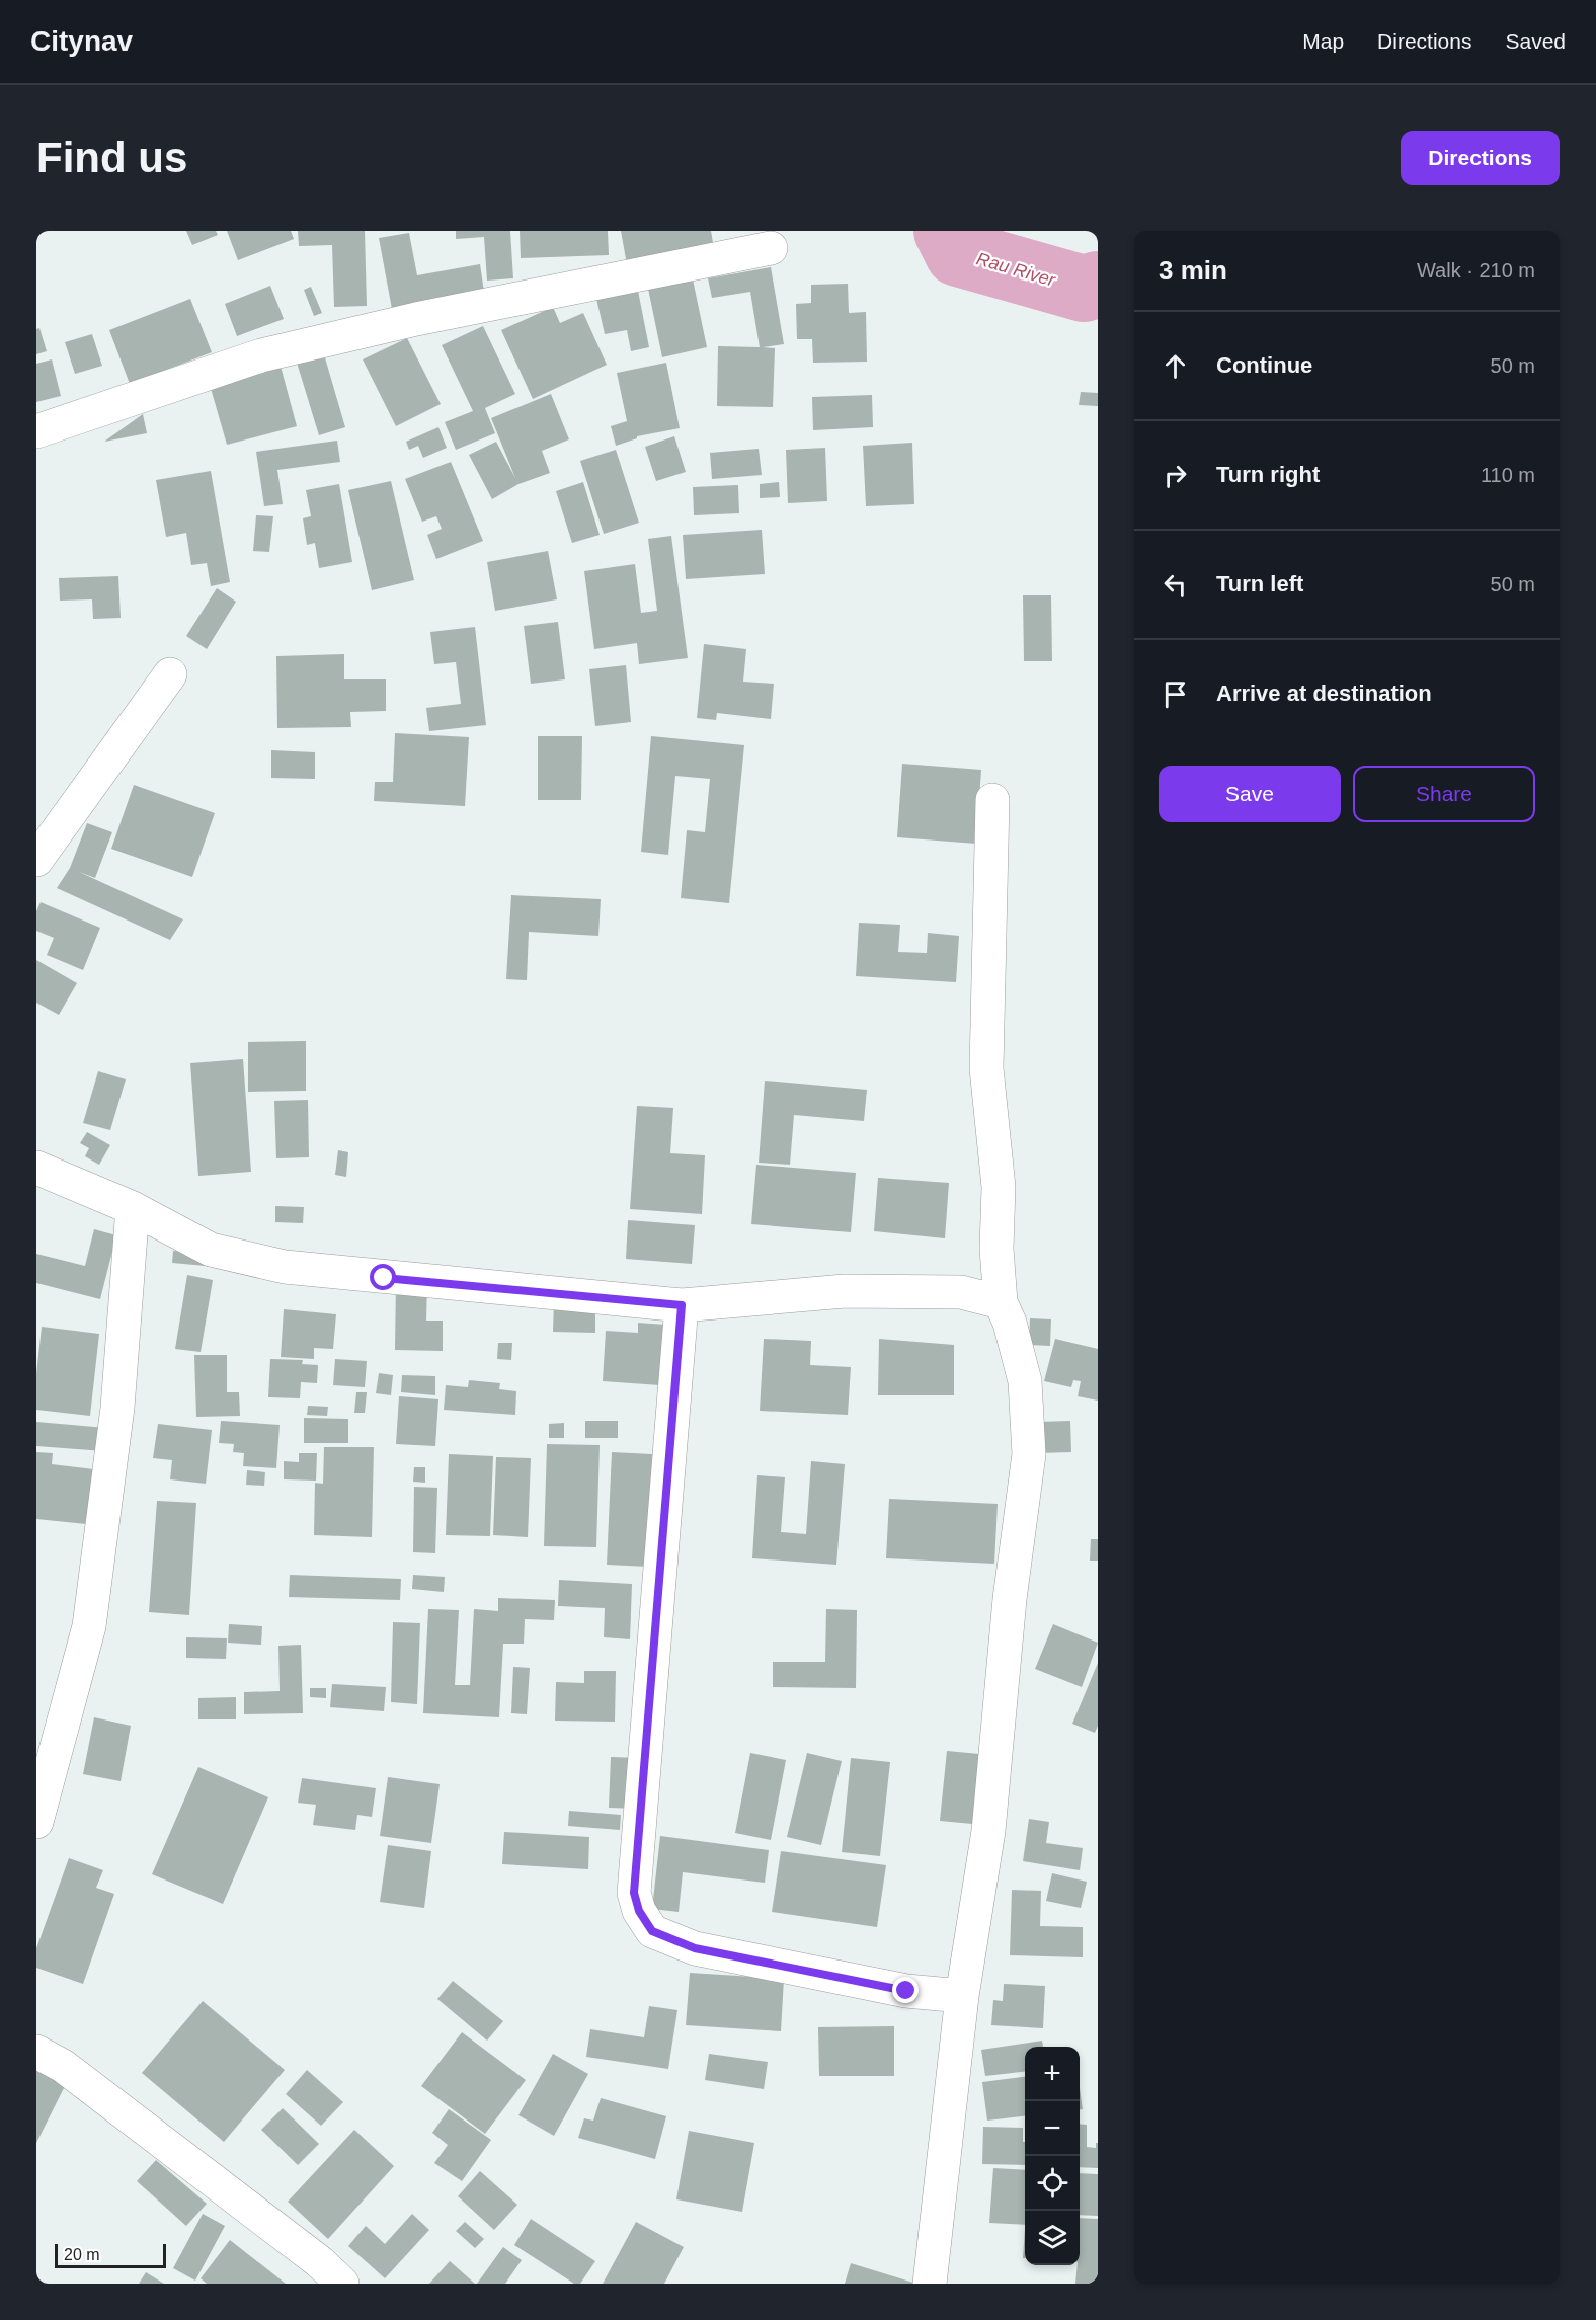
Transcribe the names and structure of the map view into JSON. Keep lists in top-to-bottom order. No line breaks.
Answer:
{"water":["Rau River"],"scale_bar":"20 m","page":{"header":"Citynav","nav":["Map","Directions","Saved"],"buttons":["Directions",["Save","Share"]],"title":"Find us","heading":["3 min","Walk · 210 m"],"list":[["Continue","50 m"],["Turn right","110 m"],["Turn left","50 m"],"Arrive at destination"],"map_buttons":["+","−"],"scale":"20 m"}}
